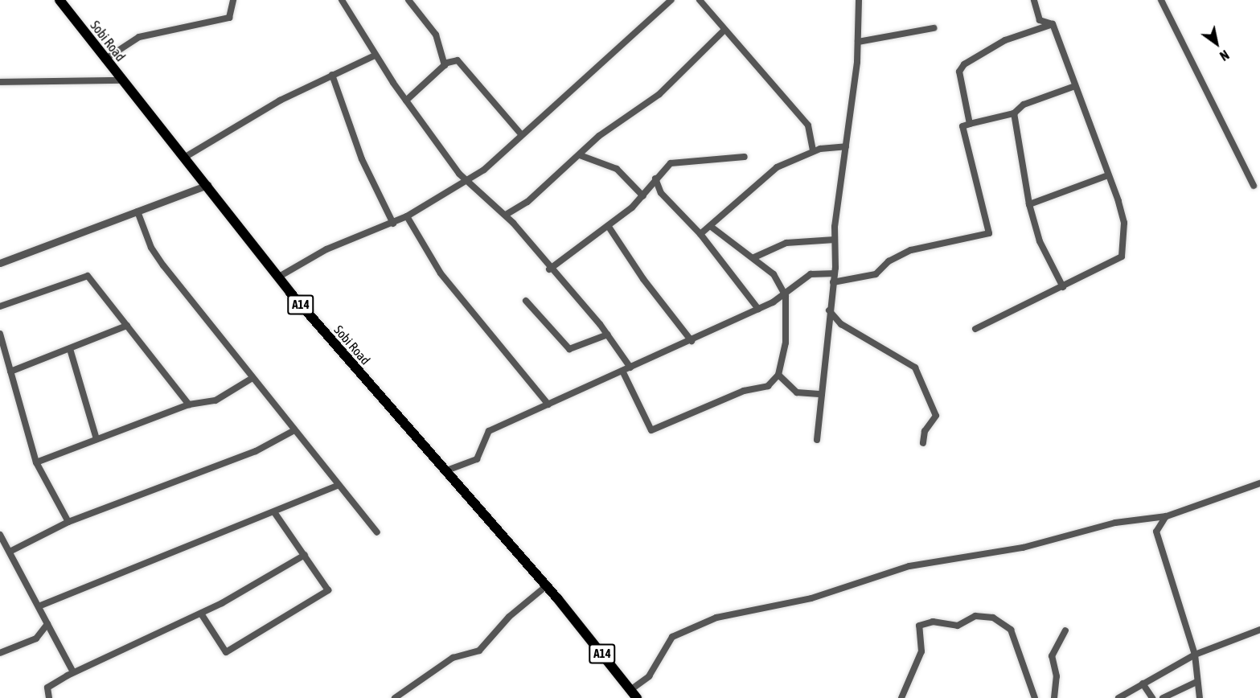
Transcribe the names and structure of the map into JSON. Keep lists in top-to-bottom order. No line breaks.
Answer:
{"streets":{"highway":["Sobi Road","A14"]},"north":"bottom right"}
